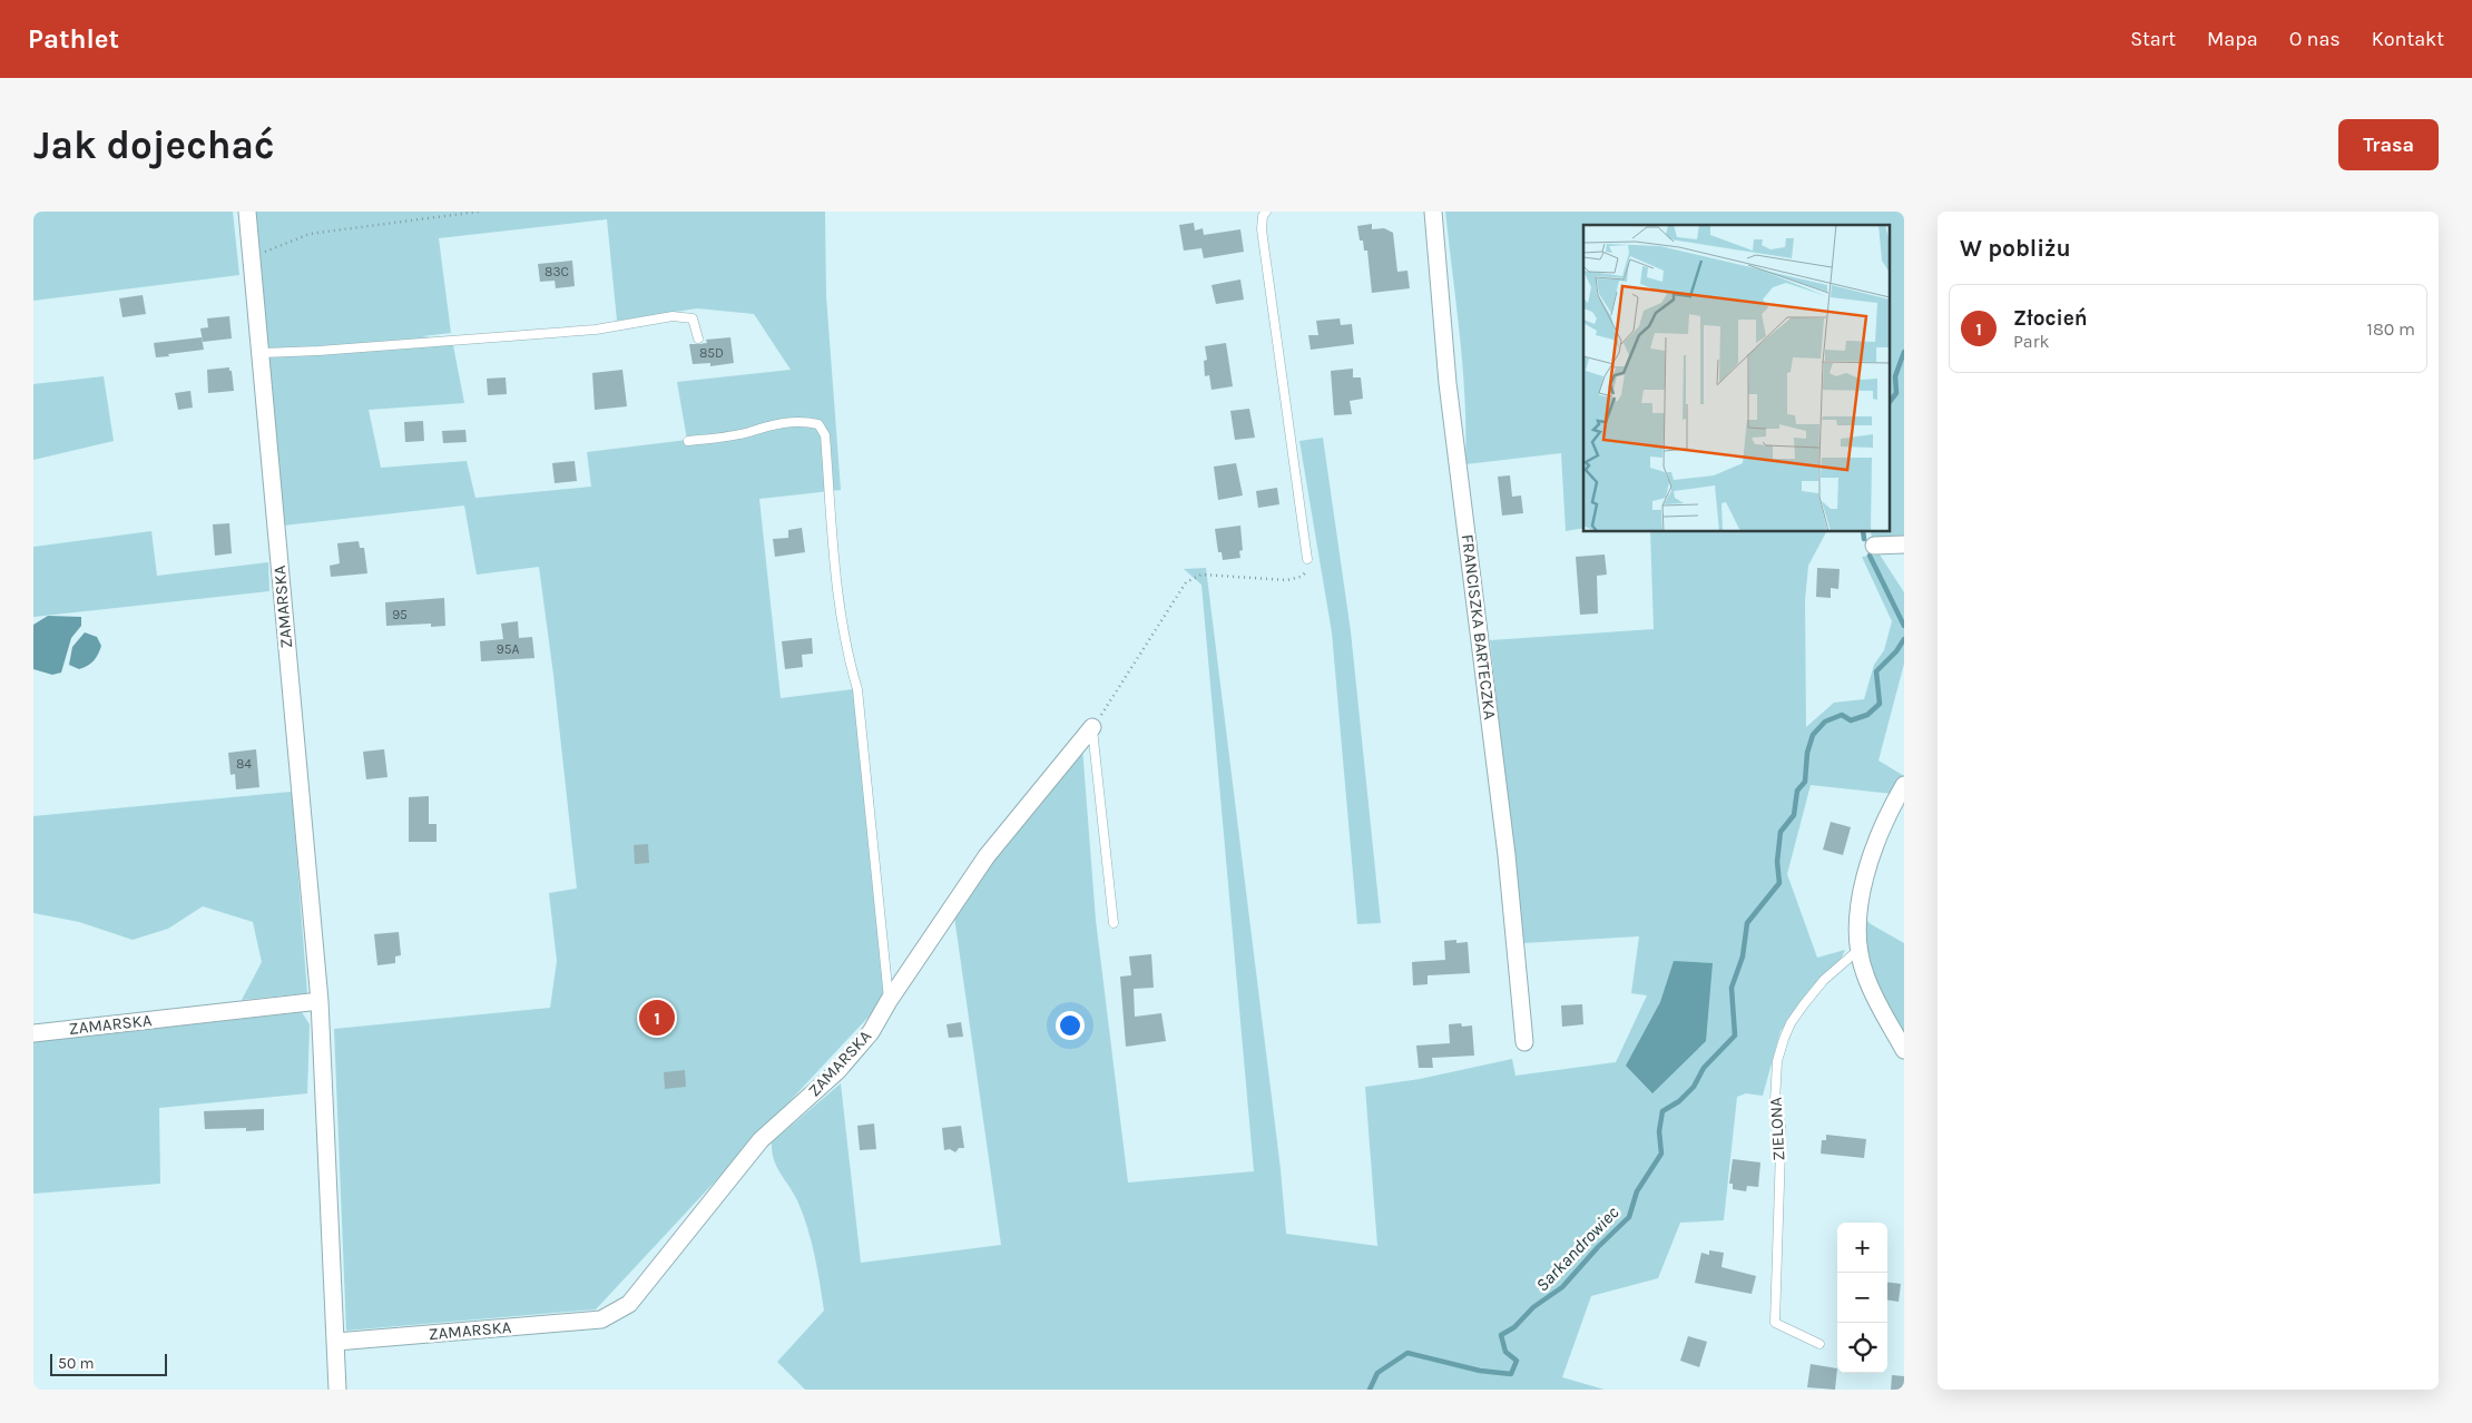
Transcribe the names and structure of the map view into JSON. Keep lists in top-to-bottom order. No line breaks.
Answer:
{"streets":{"street":["ZAMARSKA","FRANCISZKA BARTECZKA"],"lane":["ZIELONA"]},"water":["Sarkandrowiec"],"house_numbers":["83C","85D","95","95A","84"],"scale_bar":"50 m","page":{"header":"Pathlet","nav":["Start","Mapa","O nas","Kontakt"],"buttons":"Trasa","title":"Jak dojechać","heading":"W pobliżu","list":[{"mark":"1","name":"Złocień","note":"Park","value":"180 m"}],"pins":"1","map_buttons":["+","−"],"scale":"50 m"}}
